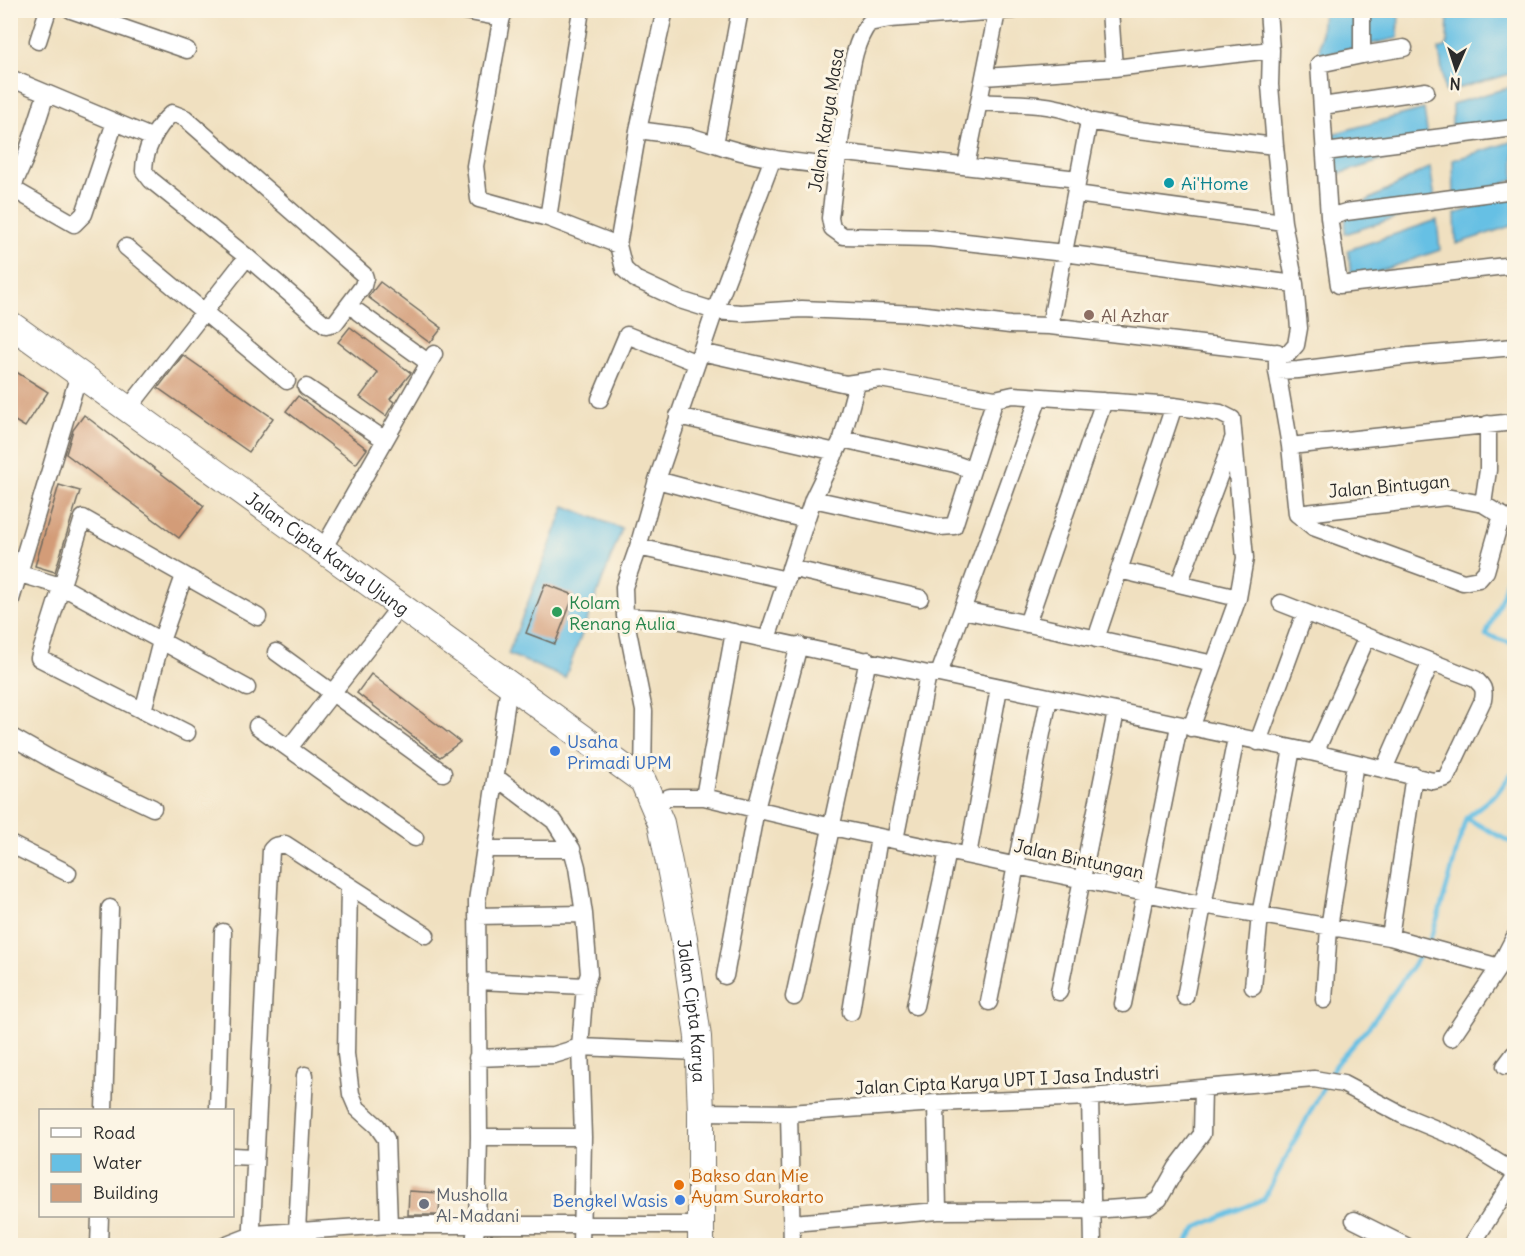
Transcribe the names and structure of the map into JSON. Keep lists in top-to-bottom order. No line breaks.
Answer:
{"streets":{"main road":["Jalan Cipta Karya Ujung","Jalan Cipta Karya"],"street":["Jalan Karya Masa","Jalan Bintugan","Jalan Bintungan","Jalan Cipta Karya UPT I Jasa Industri"]},"crossings":[["Jalan Cipta Karya Ujung","Jalan Bintungan"],["Jalan Cipta Karya Ujung","Jalan Cipta Karya"],["Jalan Bintungan","Jalan Cipta Karya"],["Jalan Cipta Karya","Jalan Cipta Karya UPT I Jasa Industri"]],"places":["Ai'Home","Al Azhar","Kolam Renang Aulia","Usaha Primadi UPM","Bakso dan Mie Ayam Surokarto","Bengkel Wasis","Musholla Al-Madani"],"legend":["Road","Water","Building"],"north":"bottom"}
